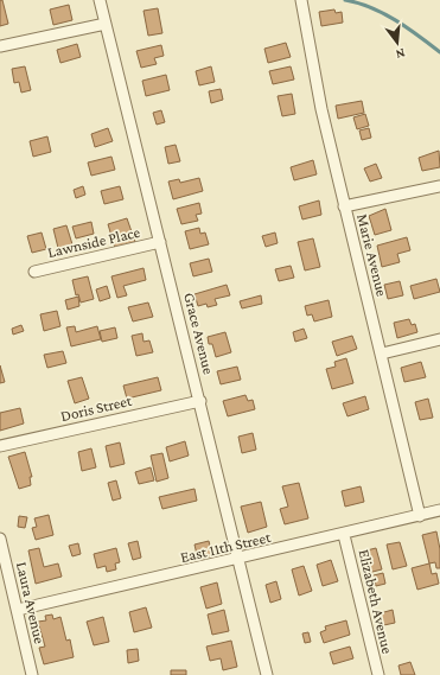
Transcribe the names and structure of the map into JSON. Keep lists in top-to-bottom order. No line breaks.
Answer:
{"streets":{"street":["Lawnside Place","Marie Avenue","Grace Avenue","Doris Street","East 11th Street","Elizabeth Avenue","Laura Avenue"]},"crossings":[["Lawnside Place","Grace Avenue"],["Marie Avenue","East 11th Street"],["Grace Avenue","Doris Street"],["Grace Avenue","East 11th Street"],["East 11th Street","Elizabeth Avenue"],["East 11th Street","Laura Avenue"]],"north":"bottom"}
